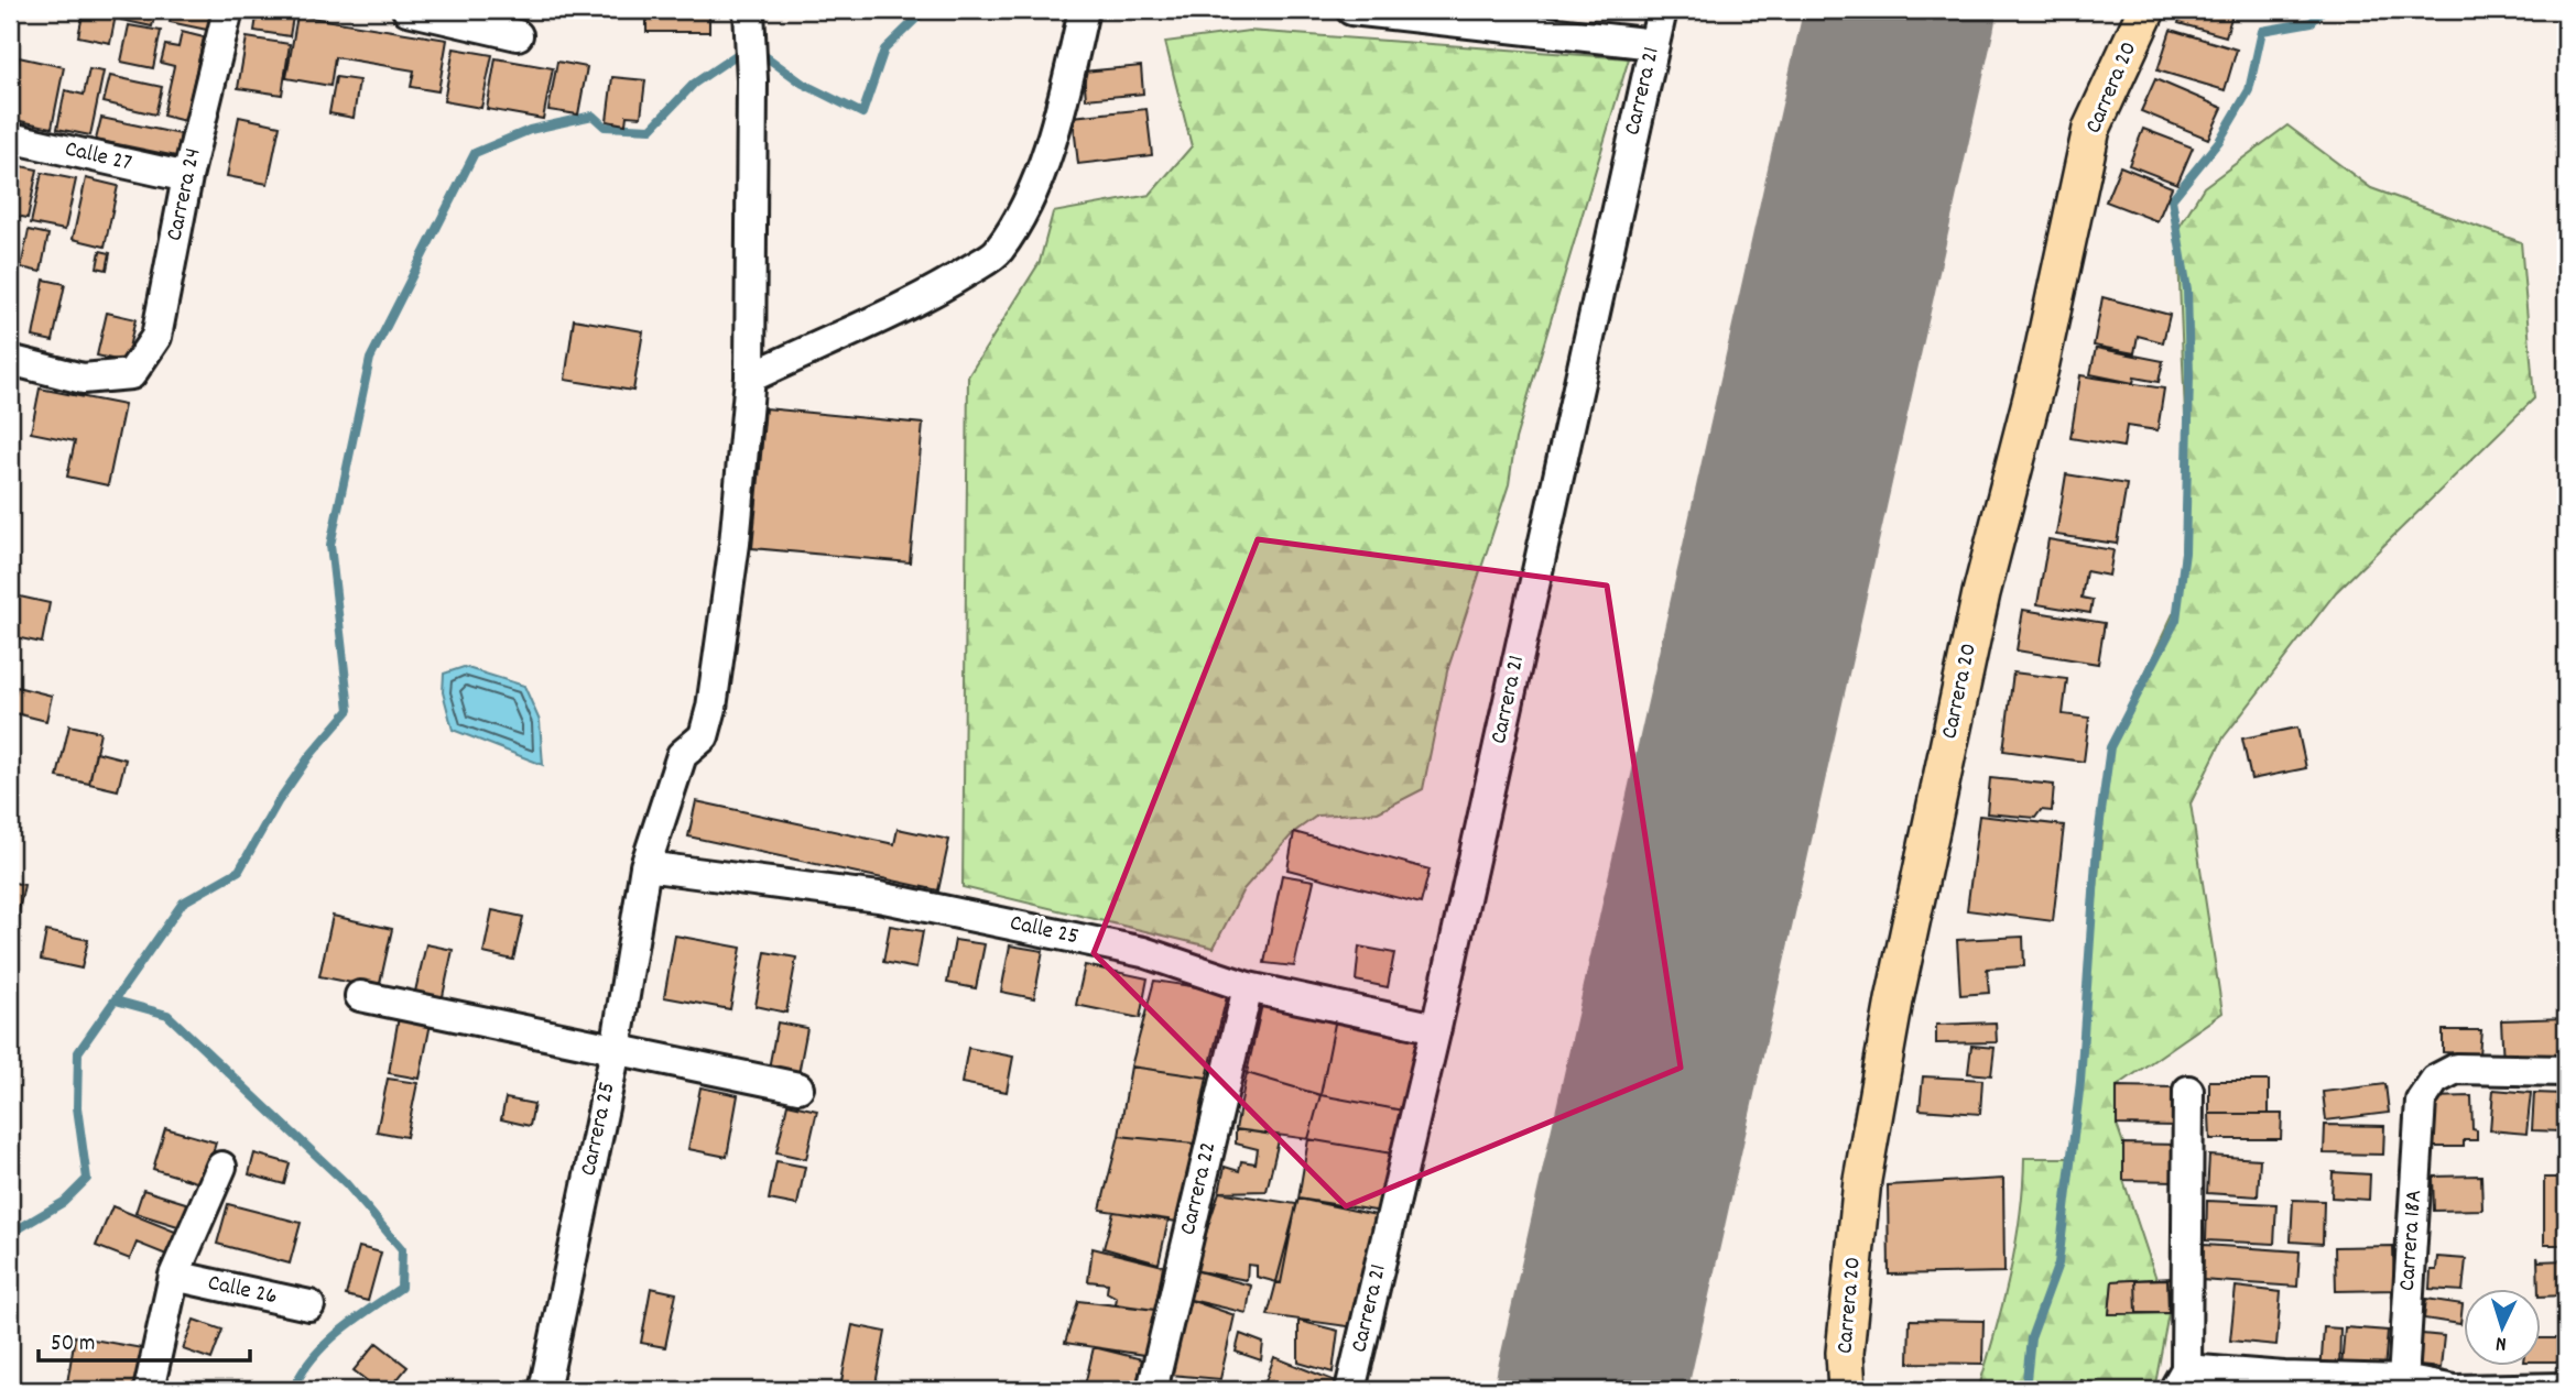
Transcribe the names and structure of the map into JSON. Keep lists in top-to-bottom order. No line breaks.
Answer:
{"streets":{"main road":["Carrera 20"],"street":["Carrera 21","Calle 27","Carrera 24","Calle 25","Carrera 25","Carrera 22","Carrera 18A","Calle 26"]},"crossings":[["Carrera 21","Calle 25"],["Calle 27","Carrera 24"],["Calle 25","Carrera 25"],["Calle 25","Carrera 22"]],"scale_bar":"50 m","north":"bottom"}
